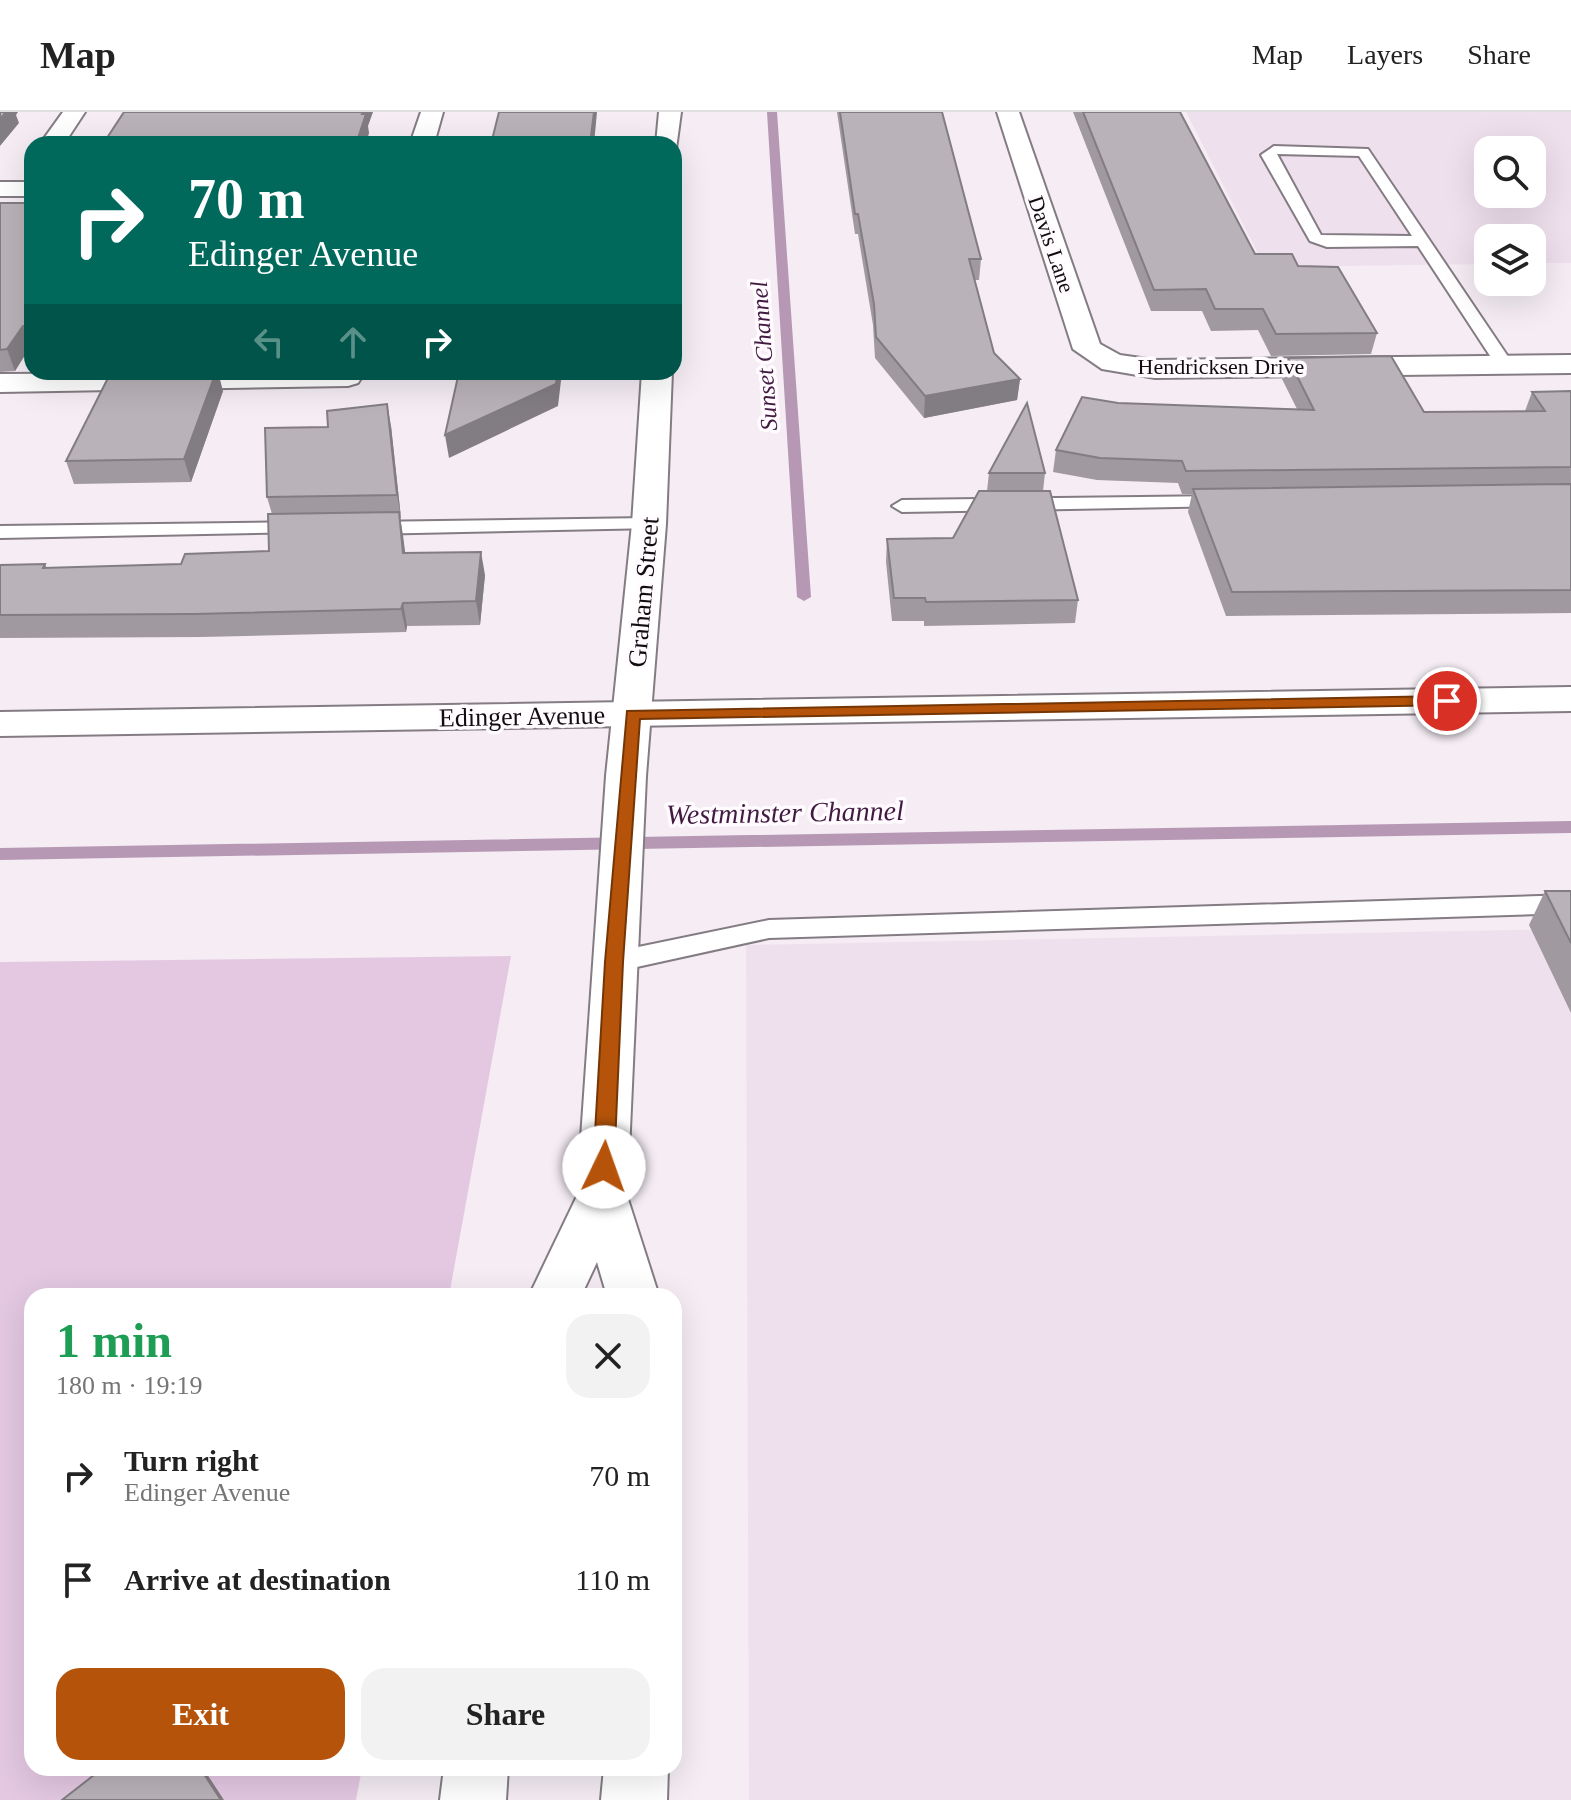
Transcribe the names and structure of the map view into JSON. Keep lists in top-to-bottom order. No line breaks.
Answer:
{"streets":{"street":["Davis Lane","Hendricksen Drive","Graham Street","Edinger Avenue"]},"crossings":[["Davis Lane","Hendricksen Drive"],["Graham Street","Edinger Avenue"]],"water":["Sunset Channel","Westminster Channel"],"page":{"header":"Map","nav":["Map","Layers","Share"],"turn":["70 m","Edinger Avenue"],"heading":["1 min","180 m · 19:19"],"list":[{"name":"Turn right","note":"Edinger Avenue","value":"70 m"},{"name":"Arrive at destination","value":"110 m"}],"buttons":["Exit","Share"]}}
